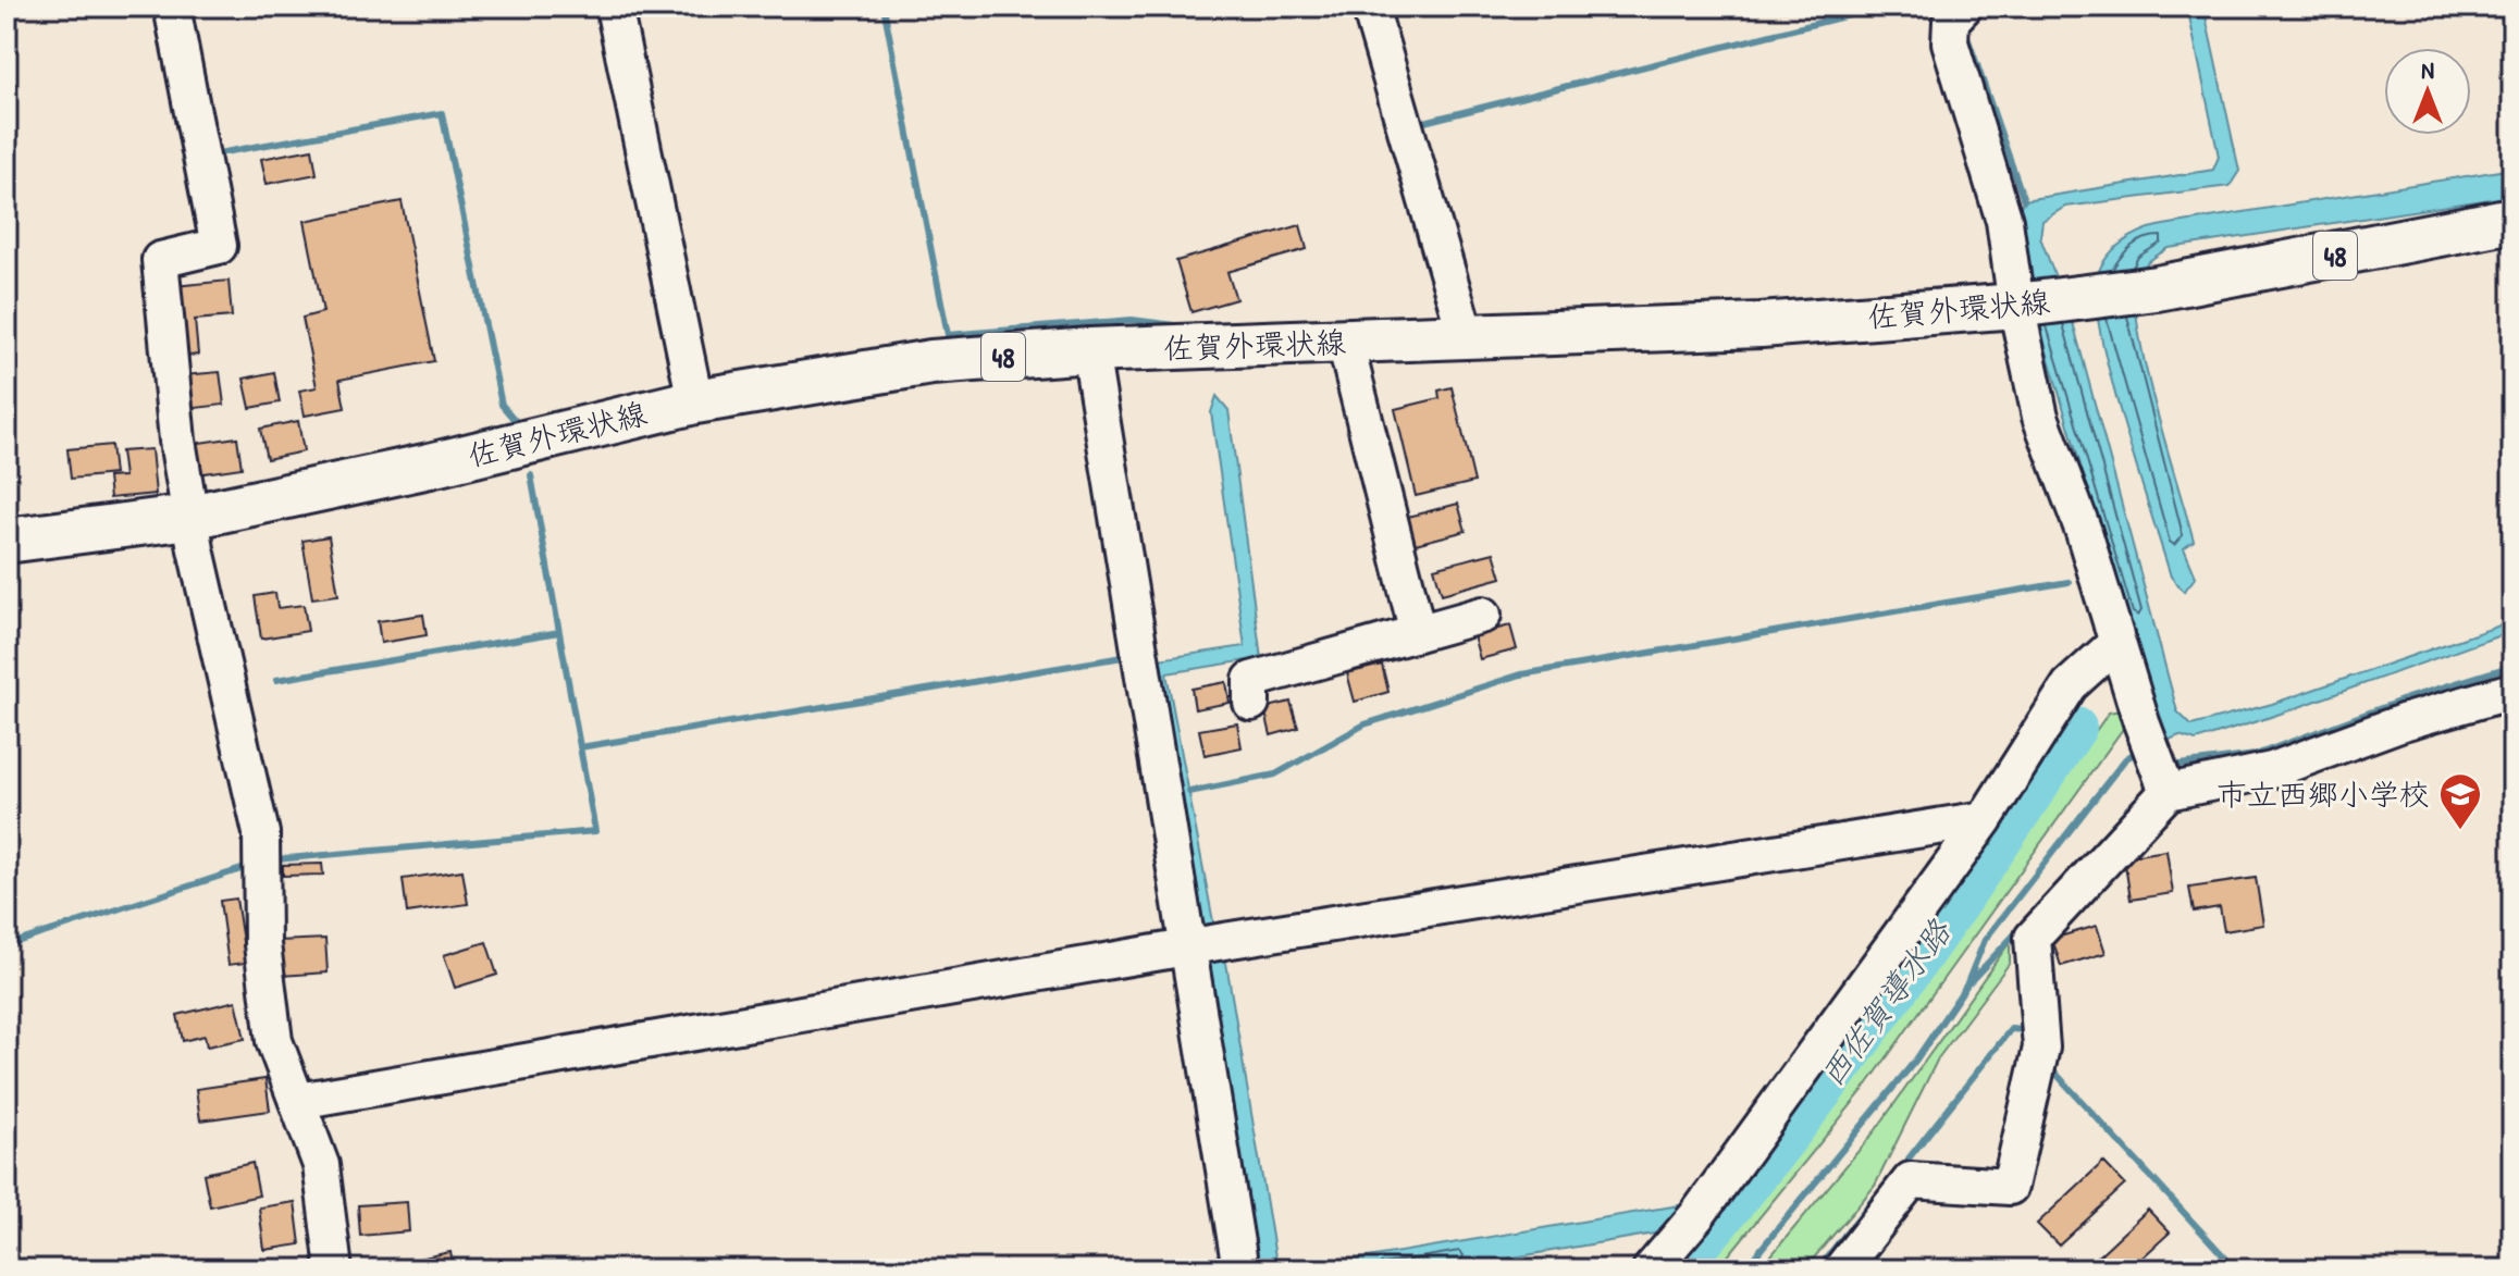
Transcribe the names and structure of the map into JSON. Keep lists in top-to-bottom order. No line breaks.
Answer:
{"streets":{"main road":["48","佐賀外環状線"]},"water":["西佐賀導水路"],"places":{"school or university":["市立西郷小学校"]},"north":"top"}
